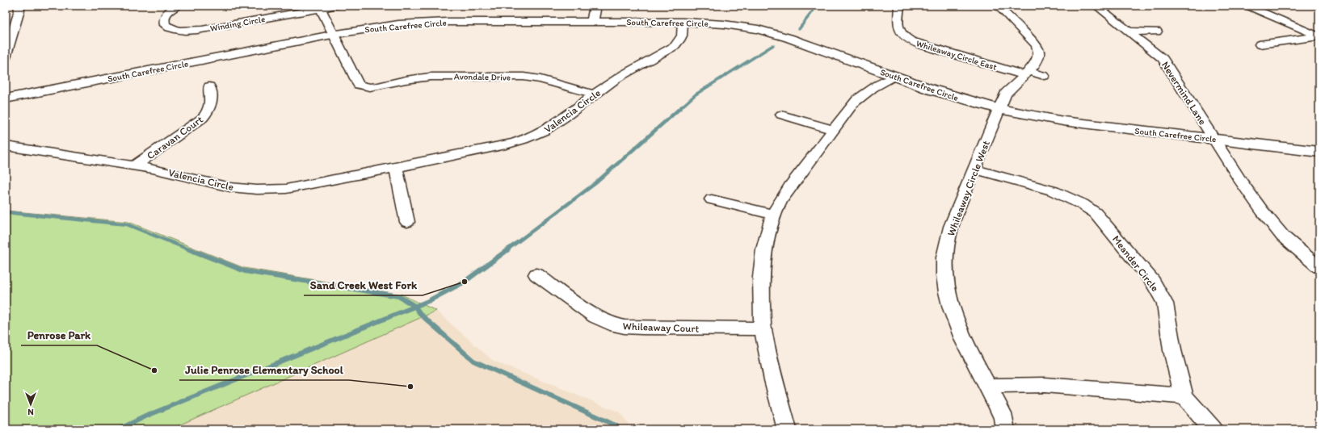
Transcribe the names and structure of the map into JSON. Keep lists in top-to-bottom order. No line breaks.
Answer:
{"streets":{"main road":["South Carefree Circle"],"street":["Winding Circle","Whileaway Circle East","Avondale Drive","Nevermind Lane","Valencia Circle","Caravan Court","Whileaway Circle West","Meander Circle","Whileaway Court"]},"crossings":[["South Carefree Circle","Nevermind Lane"],["South Carefree Circle","Valencia Circle"],["South Carefree Circle","Whileaway Circle West"],["Whileaway Circle East","Whileaway Circle West"],["Avondale Drive","Valencia Circle"],["Valencia Circle","Caravan Court"],["Whileaway Circle West","Meander Circle"]],"places":["Sand Creek West Fork","Penrose Park","Julie Penrose Elementary School"],"north":"bottom"}
